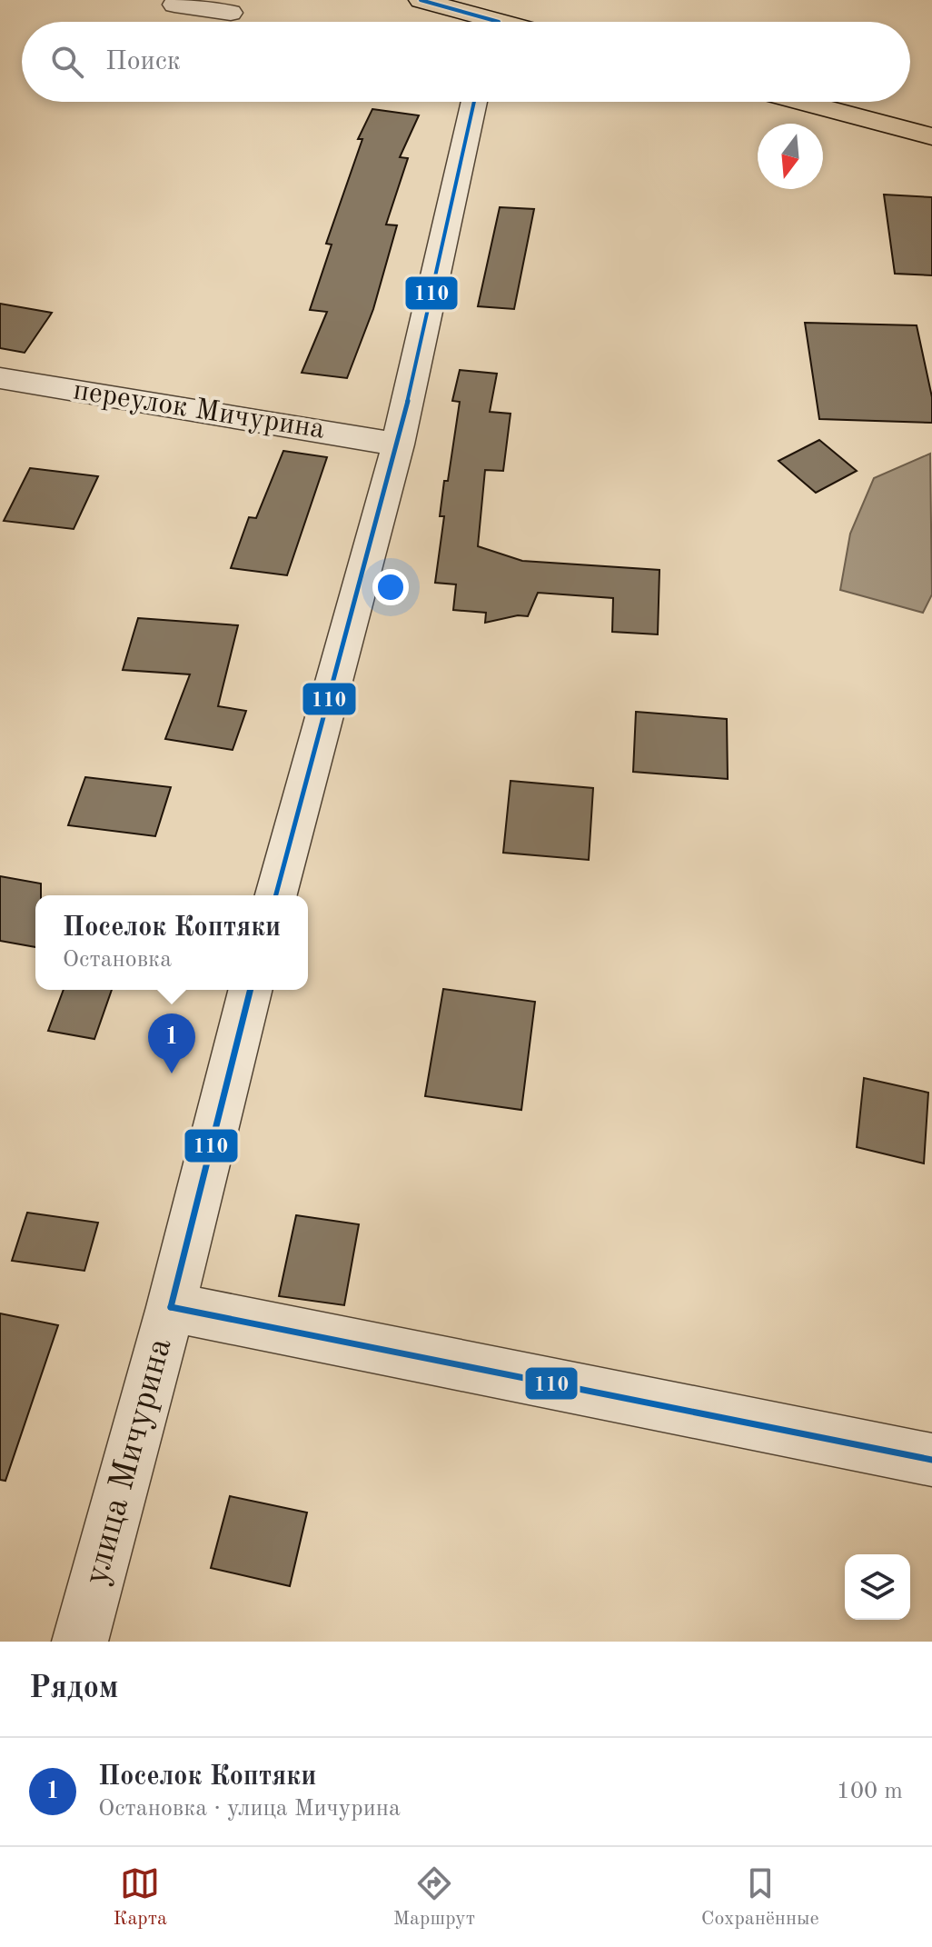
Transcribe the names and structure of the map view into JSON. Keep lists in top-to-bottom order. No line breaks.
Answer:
{"streets":{"street":["переулок Мичурина","улица Мичурина"]},"lines":["transit line 110"],"north":"bottom","page":{"search":"Поиск","popup":["Поселок Коптяки","Остановка"],"pins":"1","heading":"Рядом","list":[{"mark":"1","name":"Поселок Коптяки","note":"Остановка · улица Мичурина","value":"100 m"}],"nav":["Карта","Маршрут","Сохранённые"]}}
